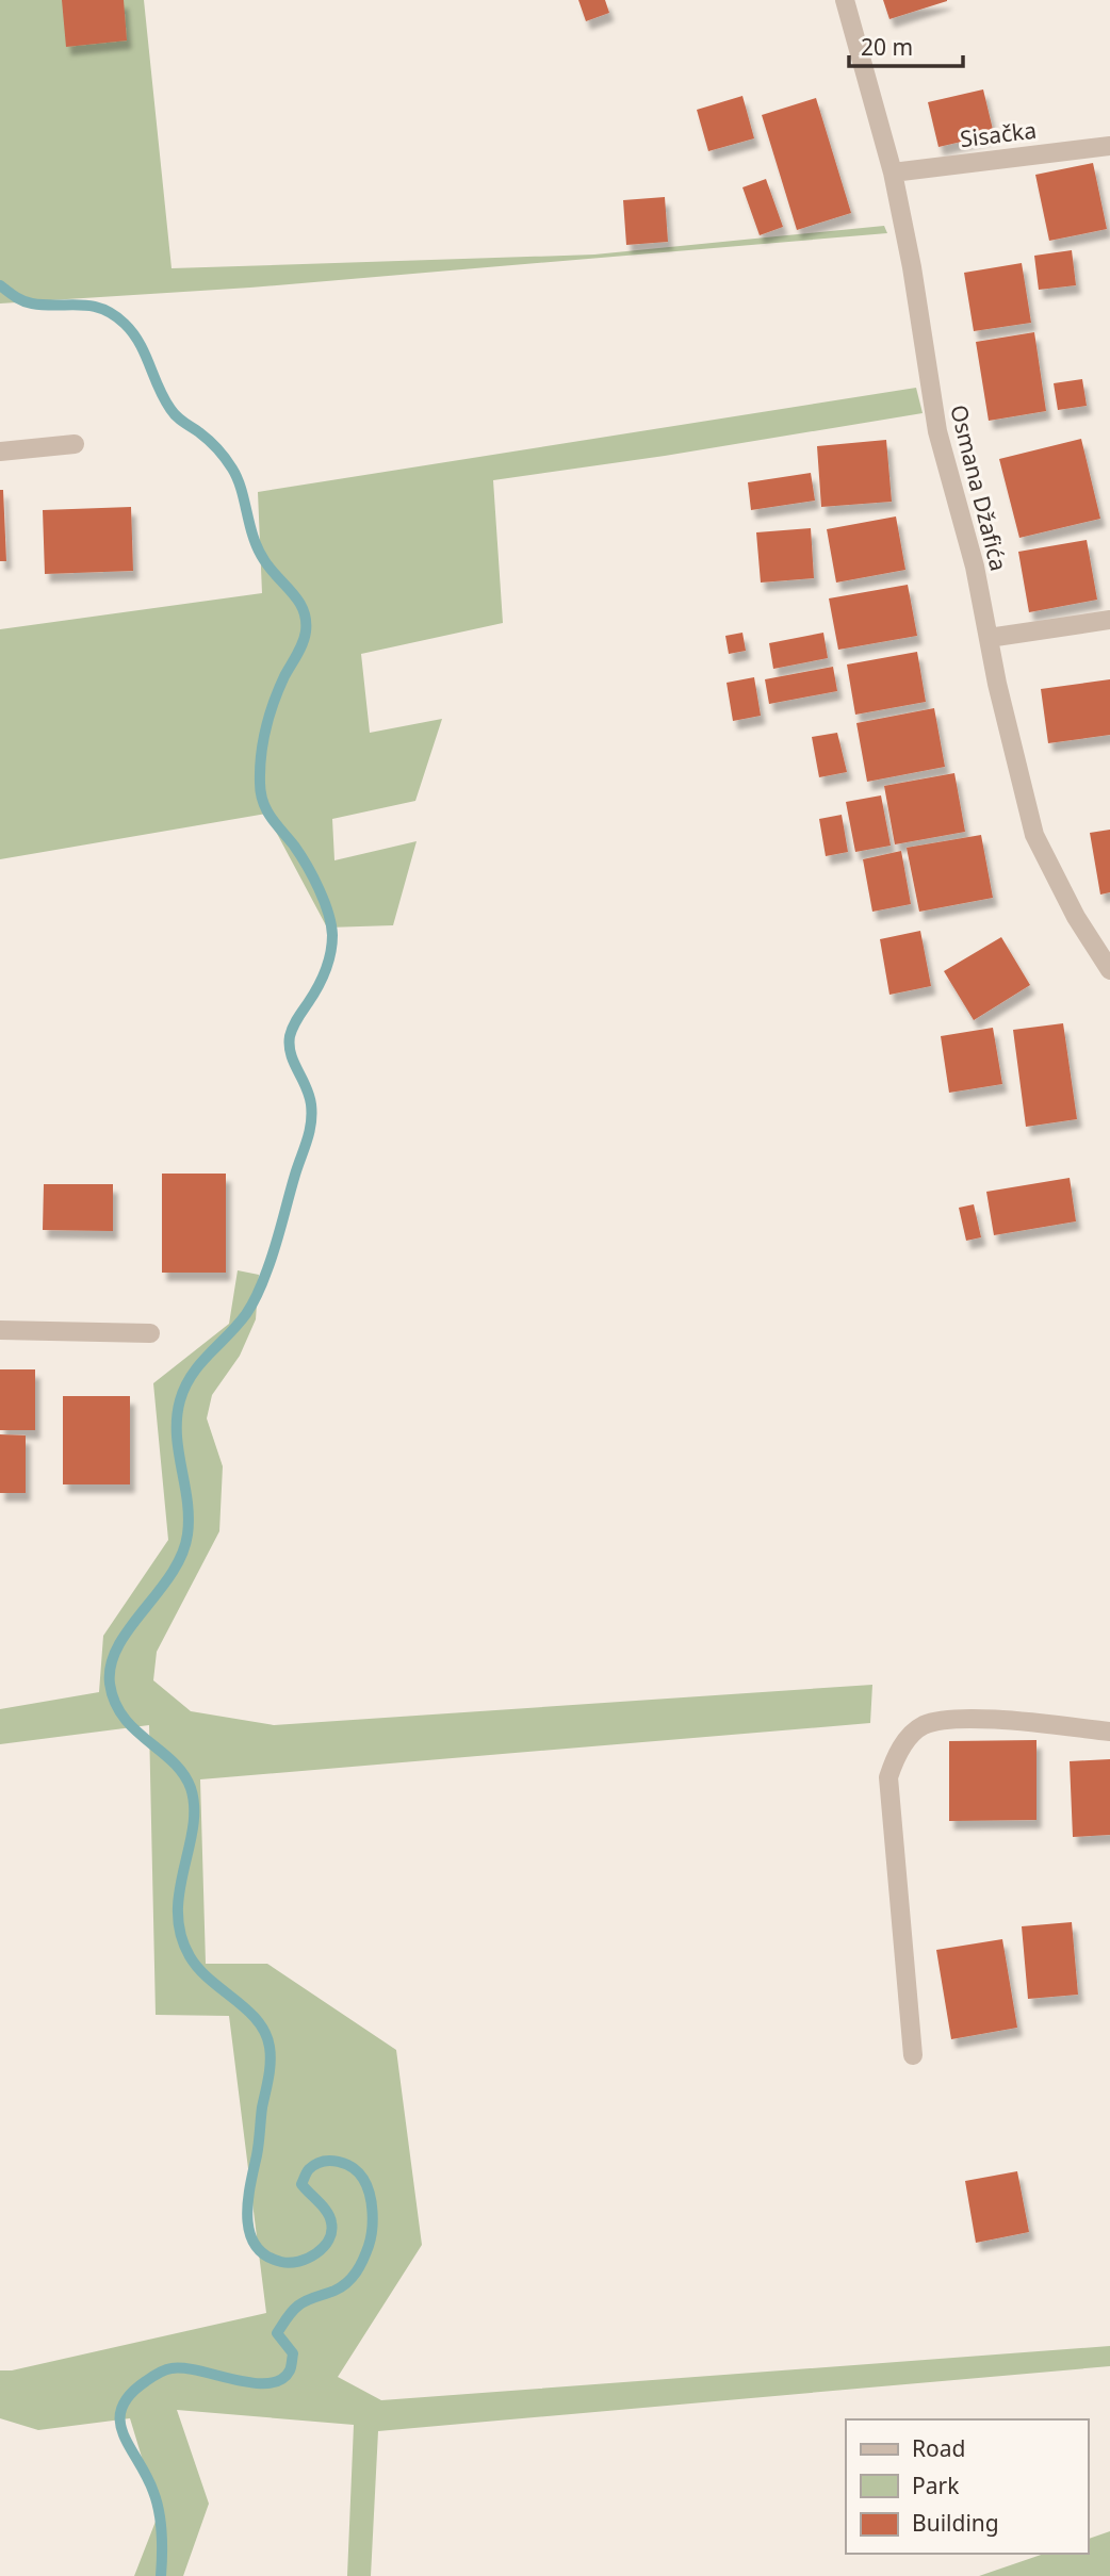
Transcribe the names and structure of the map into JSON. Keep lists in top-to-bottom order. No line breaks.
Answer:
{"streets":{"street":["Sisačka","Osmana Džafića"]},"crossings":[["Sisačka","Osmana Džafića"]],"legend":["Road","Park","Building"],"scale_bar":"20 m"}
